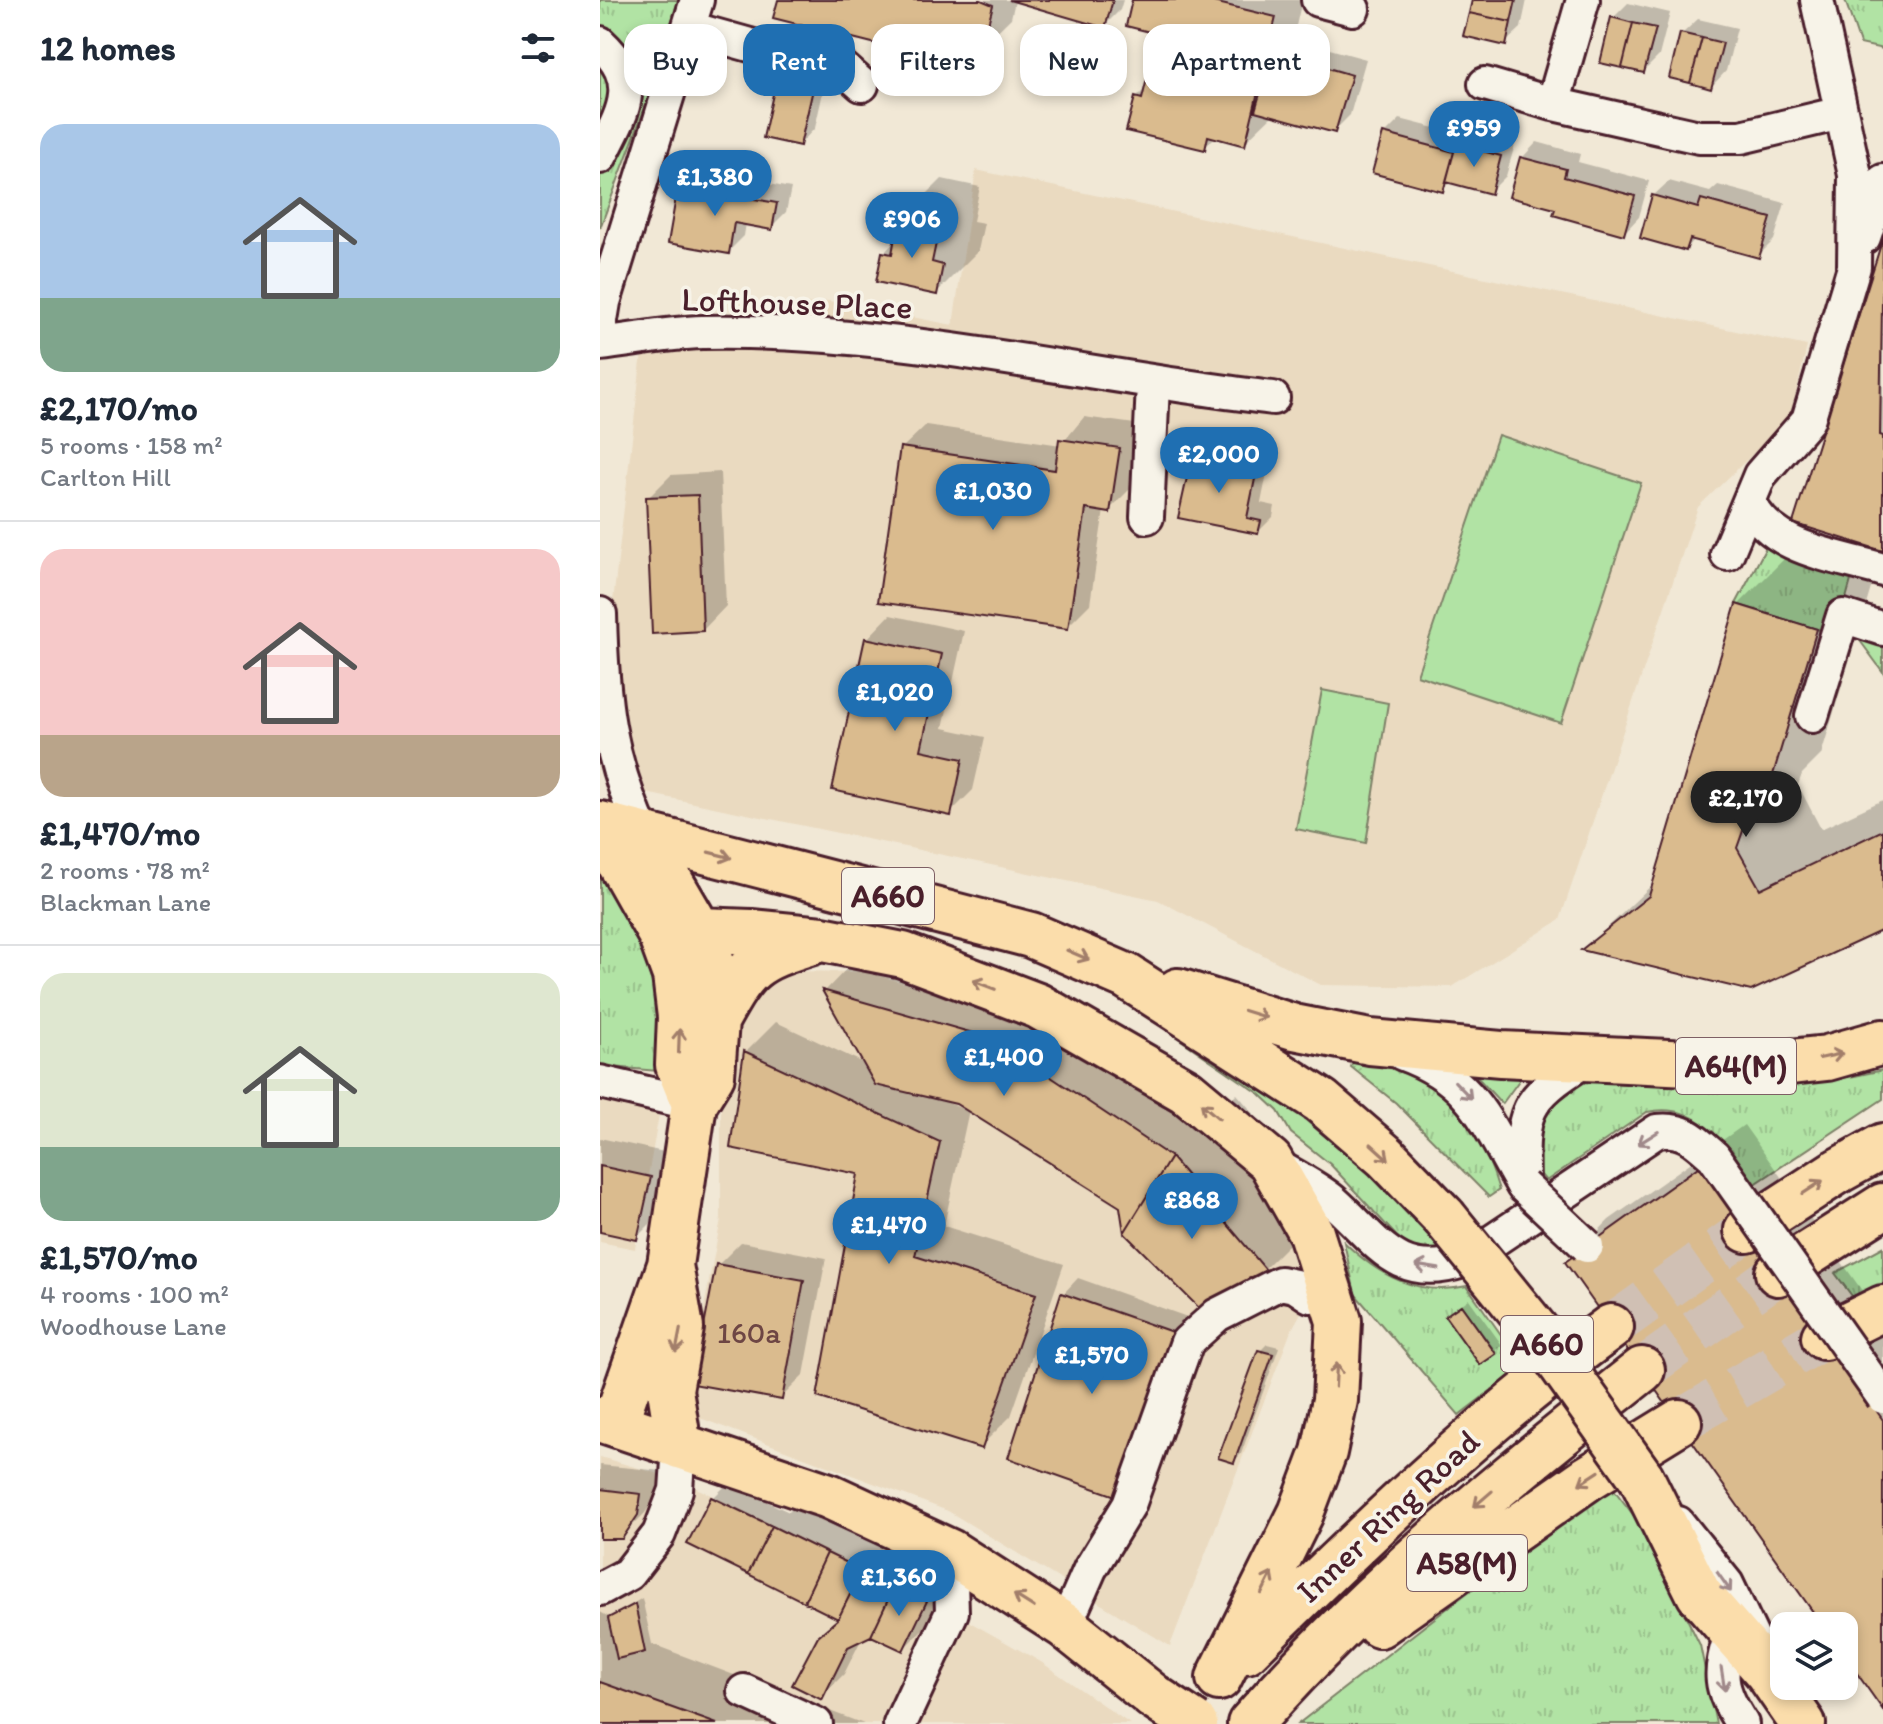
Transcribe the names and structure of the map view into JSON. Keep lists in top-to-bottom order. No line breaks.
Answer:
{"streets":{"highway":["A660","A64(M)","Inner Ring Road","A58(M)"],"street":["Lofthouse Place"]},"crossings":[["A660","Inner Ring Road"],["A660","A58(M)"],["Inner Ring Road","A58(M)"]],"house_numbers":["160a"],"page":{"heading":"12 homes","chip":["Buy","Rent","Filters","New","Apartment"],"list":[{"name":"£2,170/mo","note":"5 rooms · 158 m² · Carlton Hill"},{"name":"£1,470/mo","note":"2 rooms · 78 m² · Blackman Lane"},{"name":"£1,570/mo","note":"4 rooms · 100 m² · Woodhouse Lane"}],"price":["£959","£1,380","£906","£2,000","£1,030","£1,020","£2,170","£1,400","£868","£1,470","£1,570","£1,360"]}}
